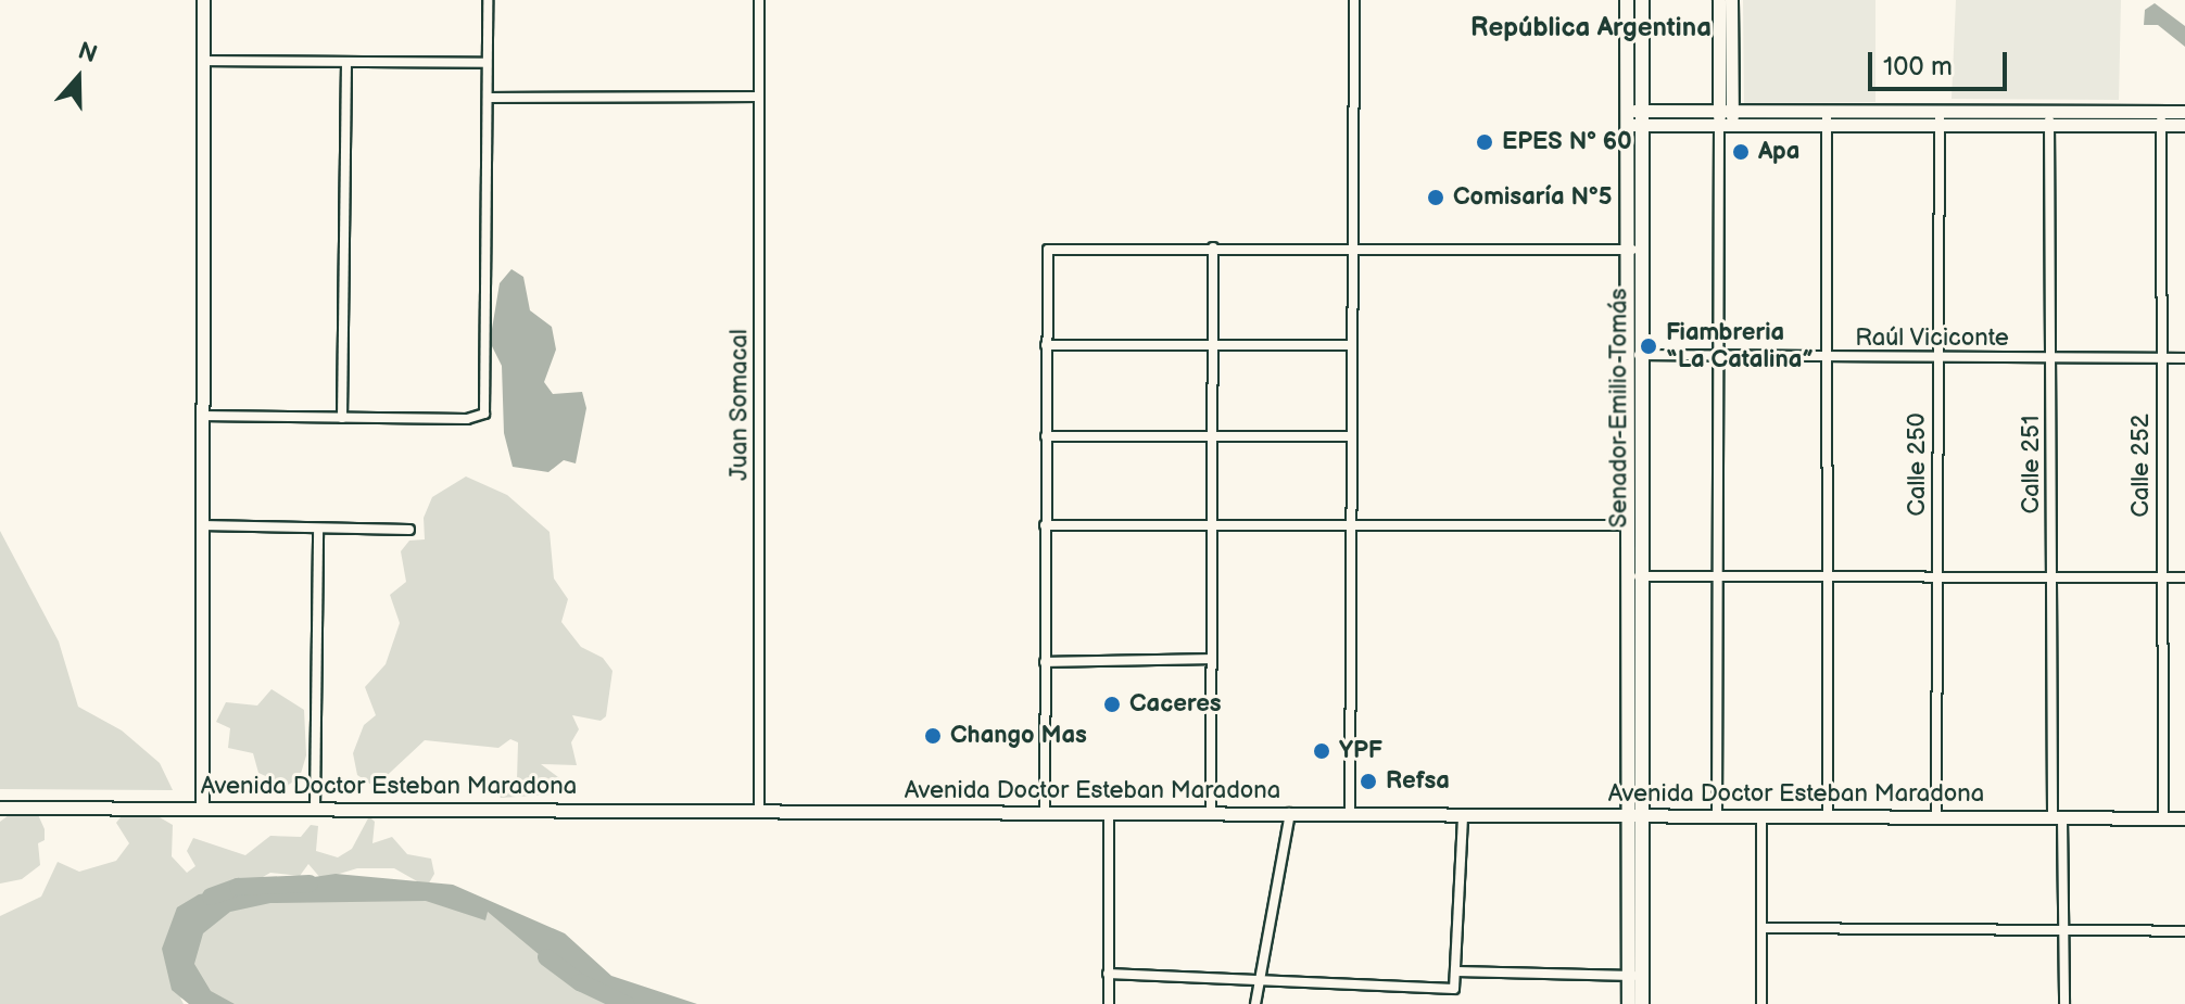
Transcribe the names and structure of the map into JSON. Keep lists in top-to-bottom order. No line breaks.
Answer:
{"streets":{"main road":["Senador Emilio Tomás","Avenida Doctor Esteban Maradona"],"street":["Raúl Viciconte","Juan Somacal","Calle 250","Calle 251","Calle 252"]},"crossings":[["Raúl Viciconte","Senador Emilio Tomás"],["Raúl Viciconte","Calle 250"],["Raúl Viciconte","Calle 251"],["Raúl Viciconte","Calle 252"],["Juan Somacal","Avenida Doctor Esteban Maradona"],["Senador Emilio Tomás","Avenida Doctor Esteban Maradona"],["Calle 250","Avenida Doctor Esteban Maradona"],["Calle 251","Avenida Doctor Esteban Maradona"],["Calle 252","Avenida Doctor Esteban Maradona"]],"districts":["República Argentina"],"places":["EPES Nº 60","Apa","Comisaría Nº5","Fiambreria “La Catalina”","Caceres","Chango Mas","YPF","Refsa"],"scale_bar":"100 m","north":"top"}
